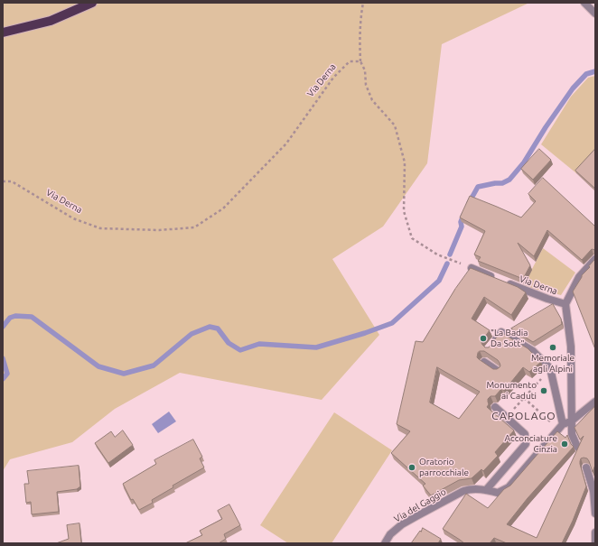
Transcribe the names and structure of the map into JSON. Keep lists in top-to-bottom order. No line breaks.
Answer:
{"streets":{"street":["Via Derna","Via del Gaggio"]},"districts":["CAPOLAGO"],"places":["\"La Badia Da Sott\"","Memoriale agli Alpini","Monumento ai Caduti","Acconciature Cinzia","Oratorio parrocchiale"]}
